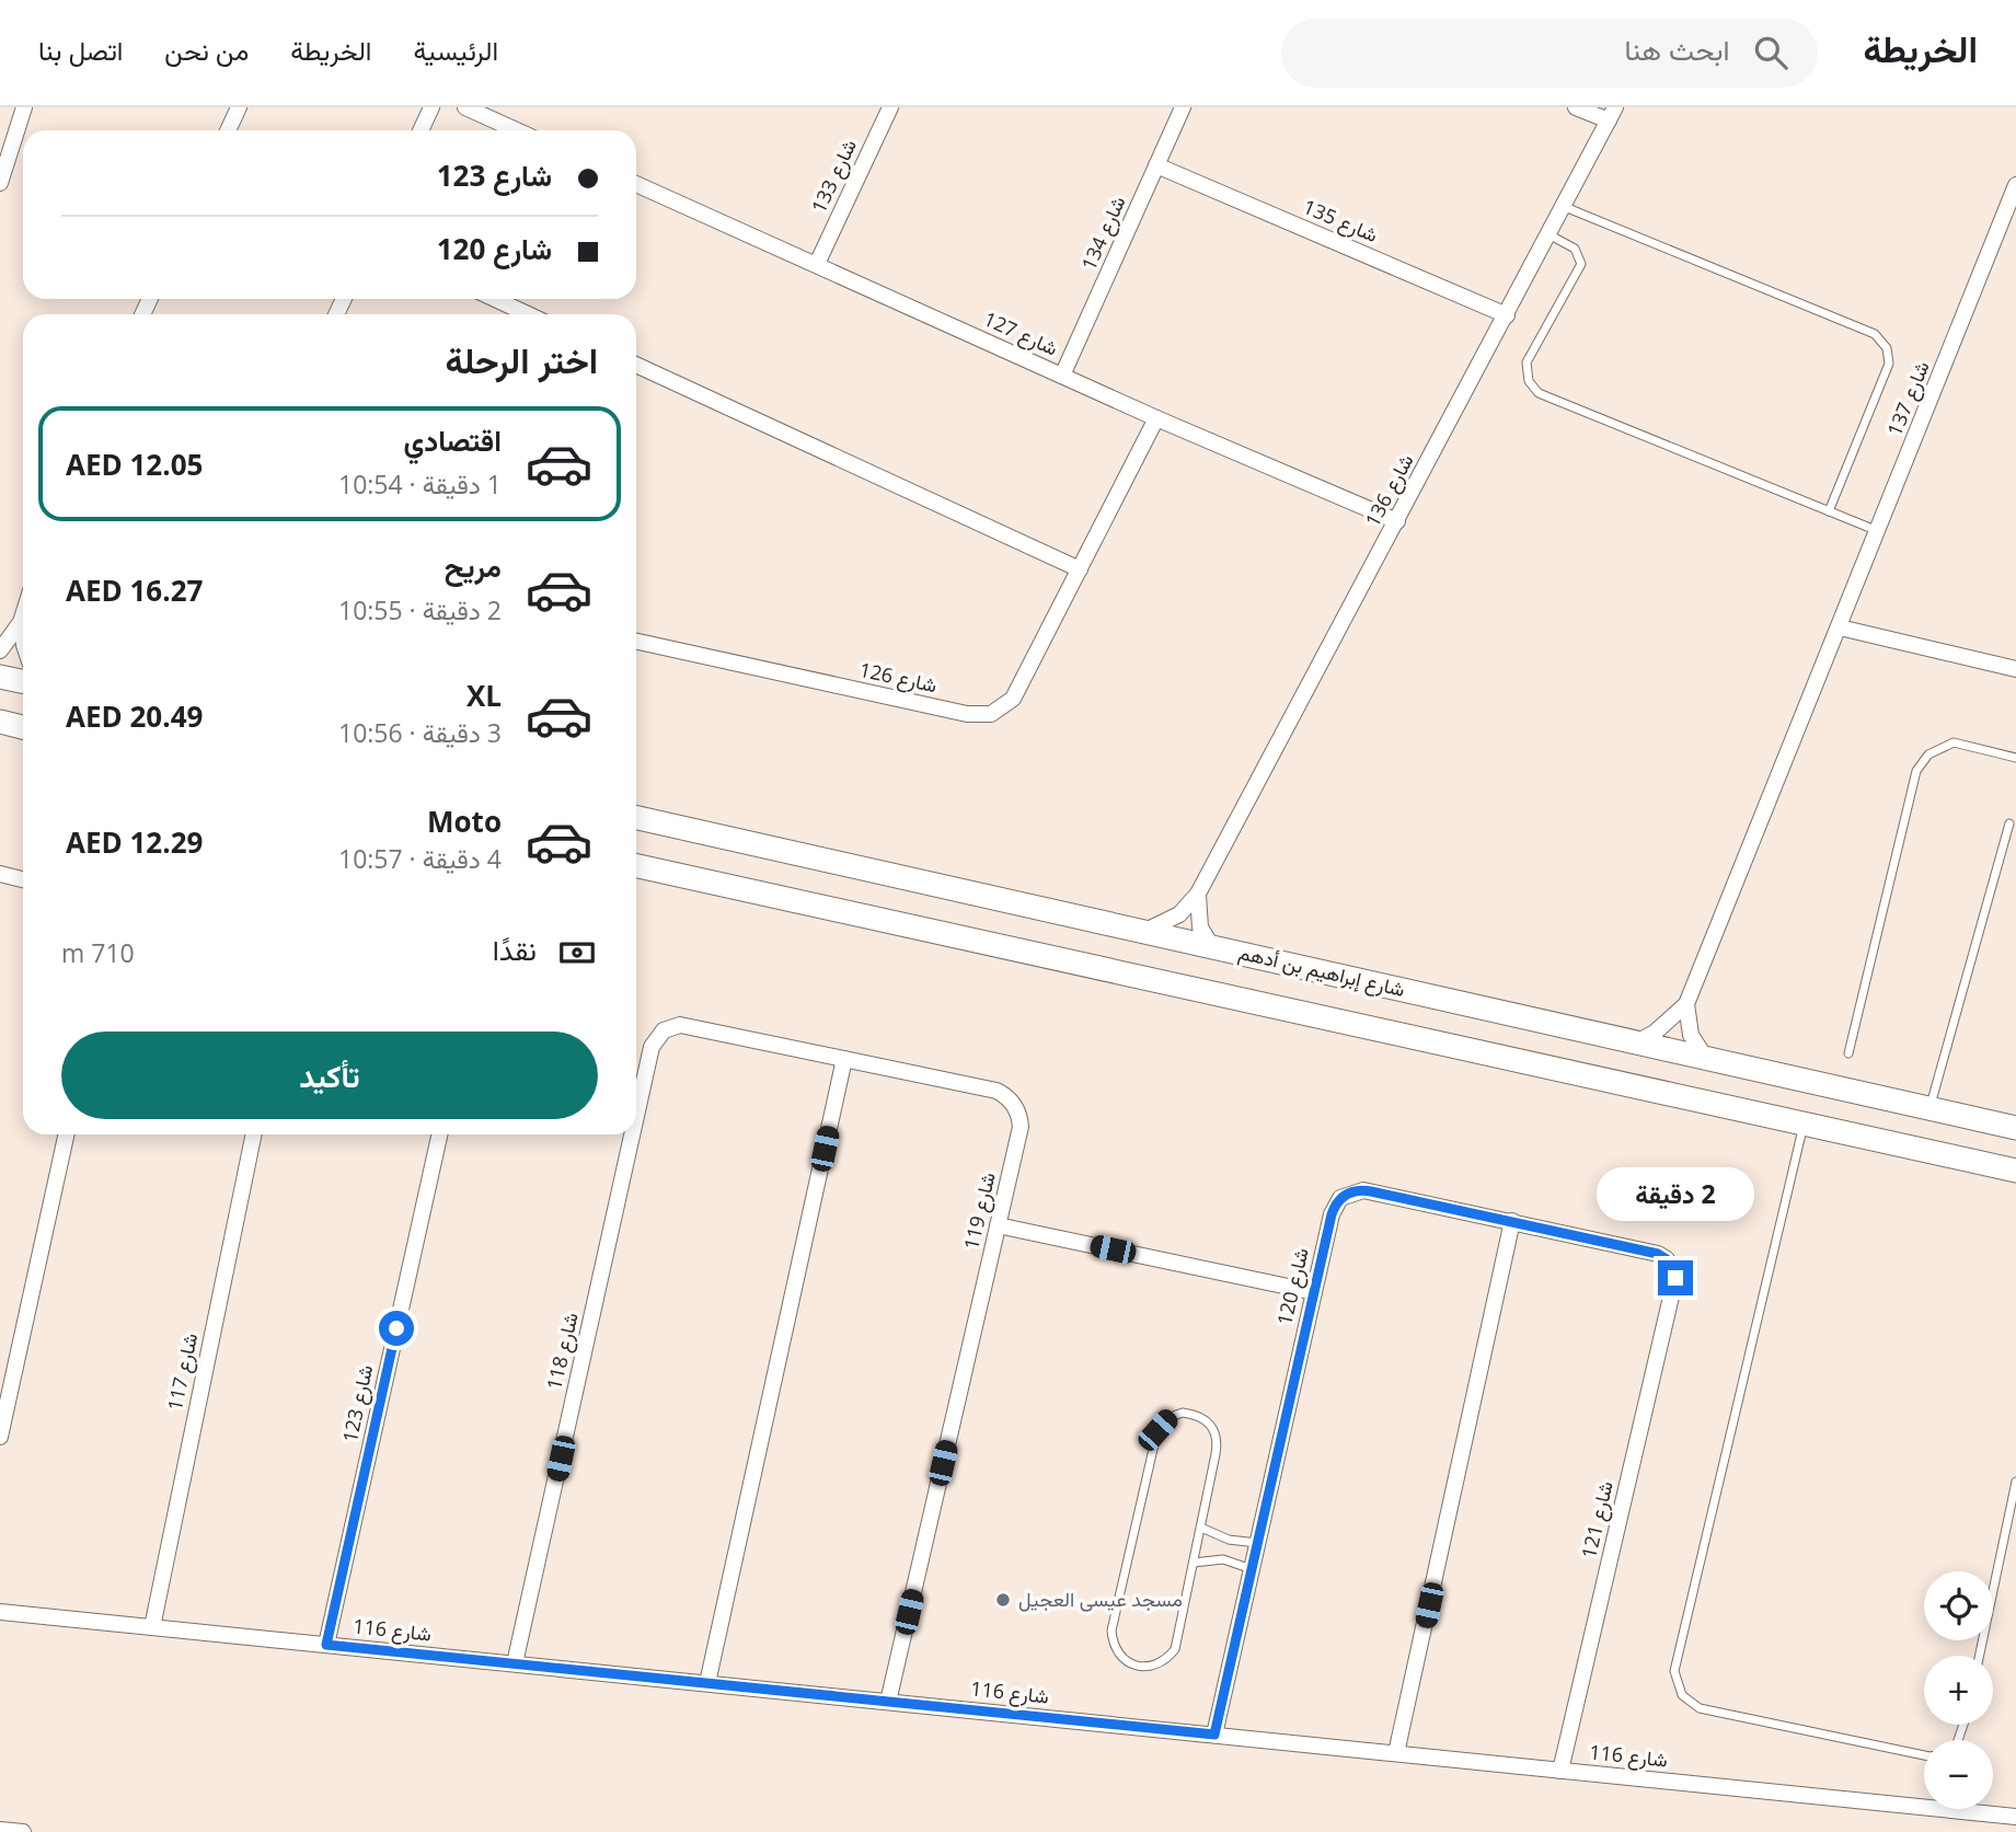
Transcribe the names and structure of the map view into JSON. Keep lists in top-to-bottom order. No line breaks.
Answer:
{"streets":{"street":["شارع 133","شارع 135","شارع 134","شارع 127","شارع 137","شارع 136","شارع 126","شارع إبراهيم بن أدهم","شارع 119","شارع 120","شارع 118","شارع 117","شارع 123","شارع 121","شارع 116"]},"crossings":[["شارع 133","شارع 127"],["شارع 135","شارع 134"],["شارع 135","شارع 136"],["شارع 134","شارع 127"],["شارع 127","شارع 136"],["شارع 127","شارع 126"],["شارع 137","شارع إبراهيم بن أدهم"],["شارع 136","شارع إبراهيم بن أدهم"],["شارع 119","شارع 118"],["شارع 119","شارع 116"],["شارع 120","شارع 121"],["شارع 120","شارع 116"],["شارع 118","شارع 116"],["شارع 117","شارع 116"],["شارع 123","شارع 116"],["شارع 121","شارع 116"]],"places":["مسجد عيسى العجيل"],"page":{"header":"الخريطة","search":"ابحث هنا","nav":["الرئيسية","الخريطة","من نحن","اتصل بنا"],"banner":["شارع 123","شارع 120"],"heading":"اختر الرحلة","list":[{"name":"اقتصادي","note":"1 دقيقة · 10:54","value":"AED 12.05"},{"name":"مريح","note":"2 دقيقة · 10:55","value":"AED 16.27"},{"name":"XL","note":"3 دقيقة · 10:56","value":"AED 20.49"},{"name":"Moto","note":"4 دقيقة · 10:57","value":"AED 12.29"}],"pay":["نقدًا","710 m"],"buttons":"تأكيد","bubble":"2 دقيقة","map_buttons":["+","−"]}}
